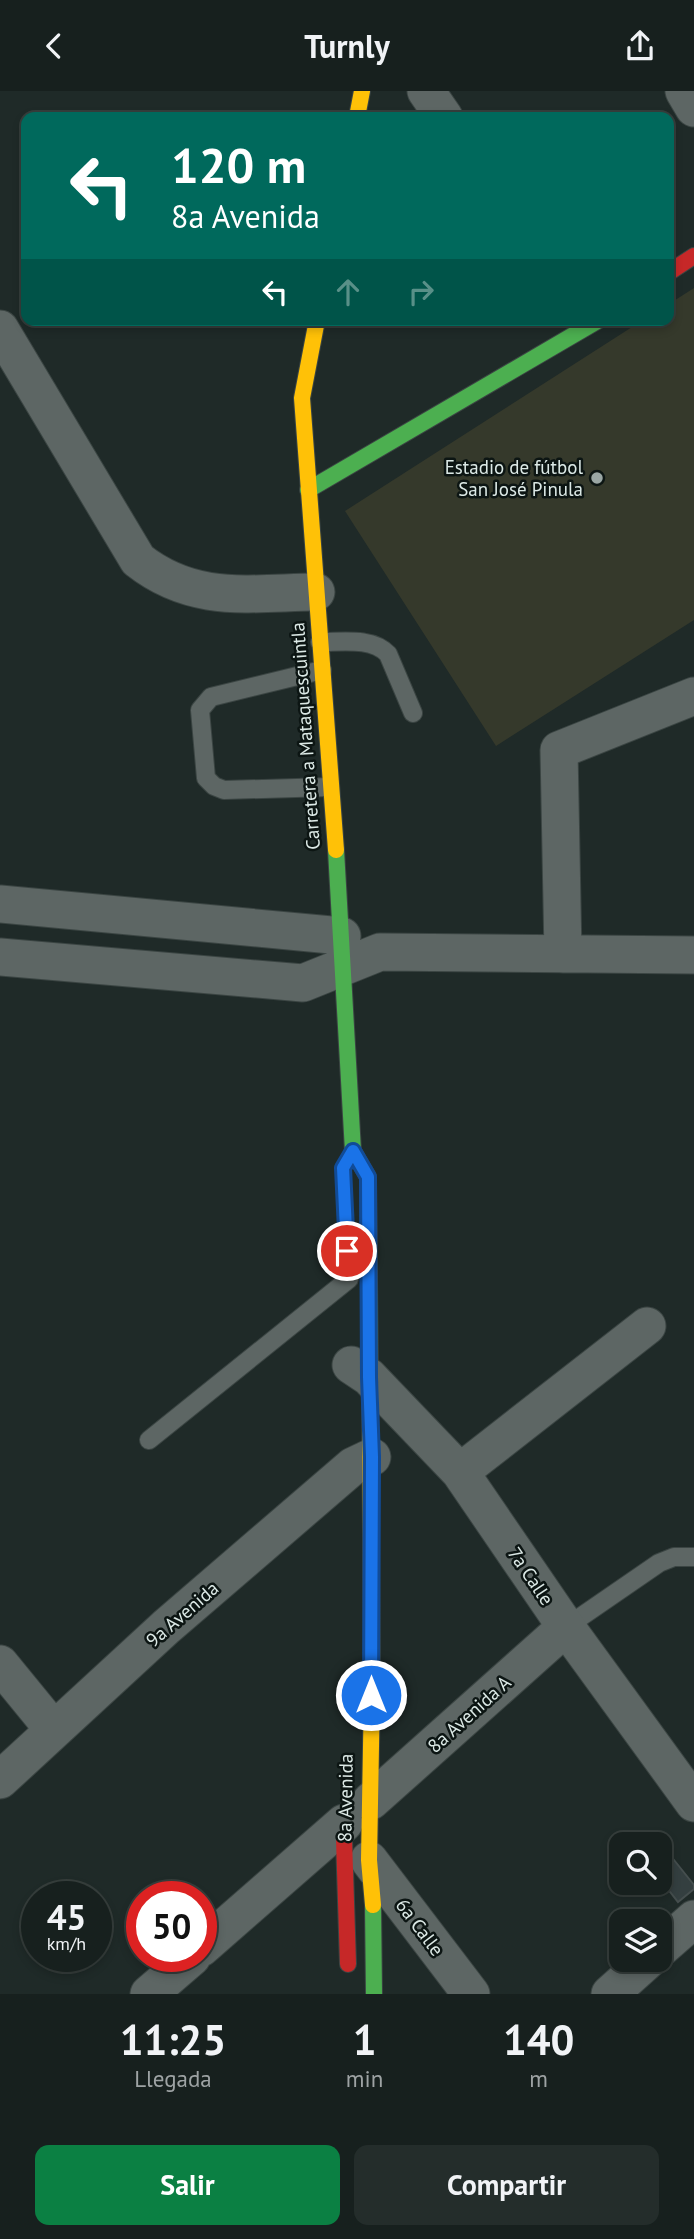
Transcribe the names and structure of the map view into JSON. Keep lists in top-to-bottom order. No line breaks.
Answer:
{"streets":{"main road":["Carretera a Mataquescuintla","8a Avenida"],"street":["7a Calle","9a Avenida","8a Avenida A","6a Calle"]},"crossings":[["Carretera a Mataquescuintla","8a Avenida"],["7a Calle","8a Avenida A"],["7a Calle","8a Avenida"],["9a Avenida","8a Avenida"],["8a Avenida A","8a Avenida"],["8a Avenida","6a Calle"]],"places":["Estadio de fútbol San José Pinula"],"page":{"header":"Turnly","turn":["120 m","8a Avenida"],"speed":"45 km/h","limit":"50","eta":["11:25","Llegada","1","min","140","m"],"buttons":["Salir","Compartir"]}}
